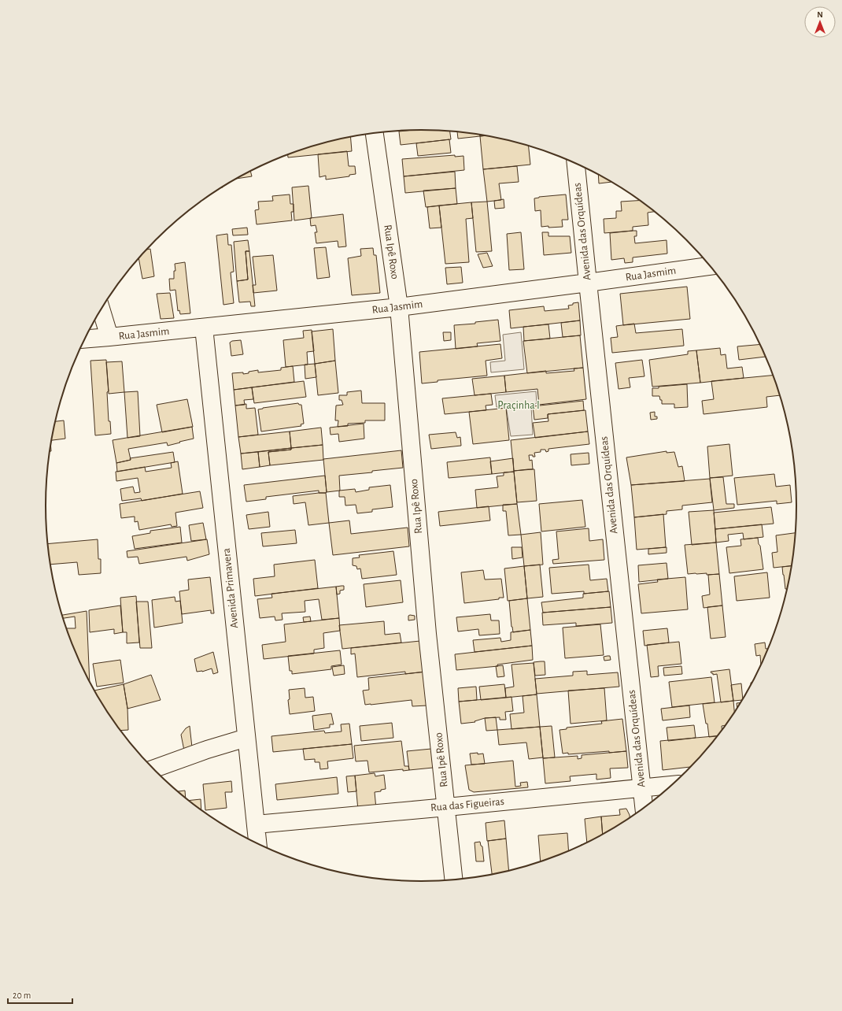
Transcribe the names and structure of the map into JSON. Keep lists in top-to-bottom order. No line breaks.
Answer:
{"streets":{"street":["Avenida das Orquídeas","Rua Ipê Roxo","Rua Jasmim","Avenida Primavera","Rua das Figueiras"]},"crossings":[["Avenida das Orquídeas","Rua Jasmim"],["Avenida das Orquídeas","Rua das Figueiras"],["Rua Ipê Roxo","Rua Jasmim"],["Rua Ipê Roxo","Rua das Figueiras"],["Rua Jasmim","Avenida Primavera"],["Avenida Primavera","Rua das Figueiras"]],"parks":["Praçinha I"],"scale_bar":"20 m","north":"top"}
